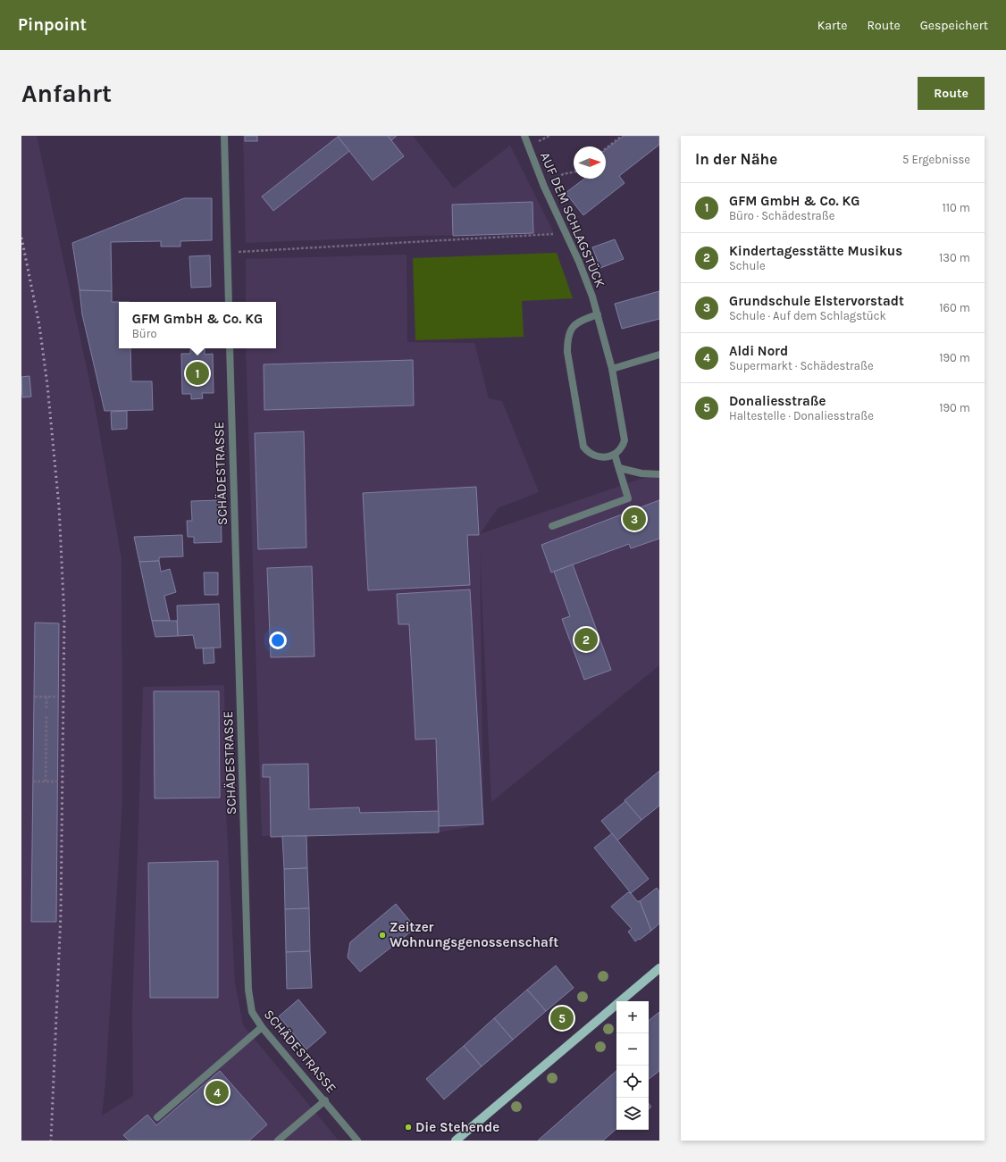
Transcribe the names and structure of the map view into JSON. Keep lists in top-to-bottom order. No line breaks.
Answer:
{"streets":{"street":["AUF DEM SCHLAGSTÜCK","SCHÄDESTRASSE"]},"places":["Zeitzer Wohnungsgenossenschaft","Die Stehende"],"north":"right","page":{"header":"Pinpoint","nav":["Karte","Route","Gespeichert"],"buttons":"Route","title":"Anfahrt","heading":["In der Nähe","5 Ergebnisse"],"list":[{"mark":"1","name":"GFM GmbH & Co. KG","note":"Büro · Schädestraße","value":"110 m"},{"mark":"2","name":"Kindertagesstätte Musikus","note":"Schule","value":"130 m"},{"mark":"3","name":"Grundschule Elstervorstadt","note":"Schule · Auf dem Schlagstück","value":"160 m"},{"mark":"4","name":"Aldi Nord","note":"Supermarkt · Schädestraße","value":"190 m"},{"mark":"5","name":"Donaliesstraße","note":"Haltestelle · Donaliesstraße","value":"190 m"}],"popup":["GFM GmbH & Co. KG","Büro"],"pins":["1","3","2","5","4"],"map_buttons":["+","−"]}}
